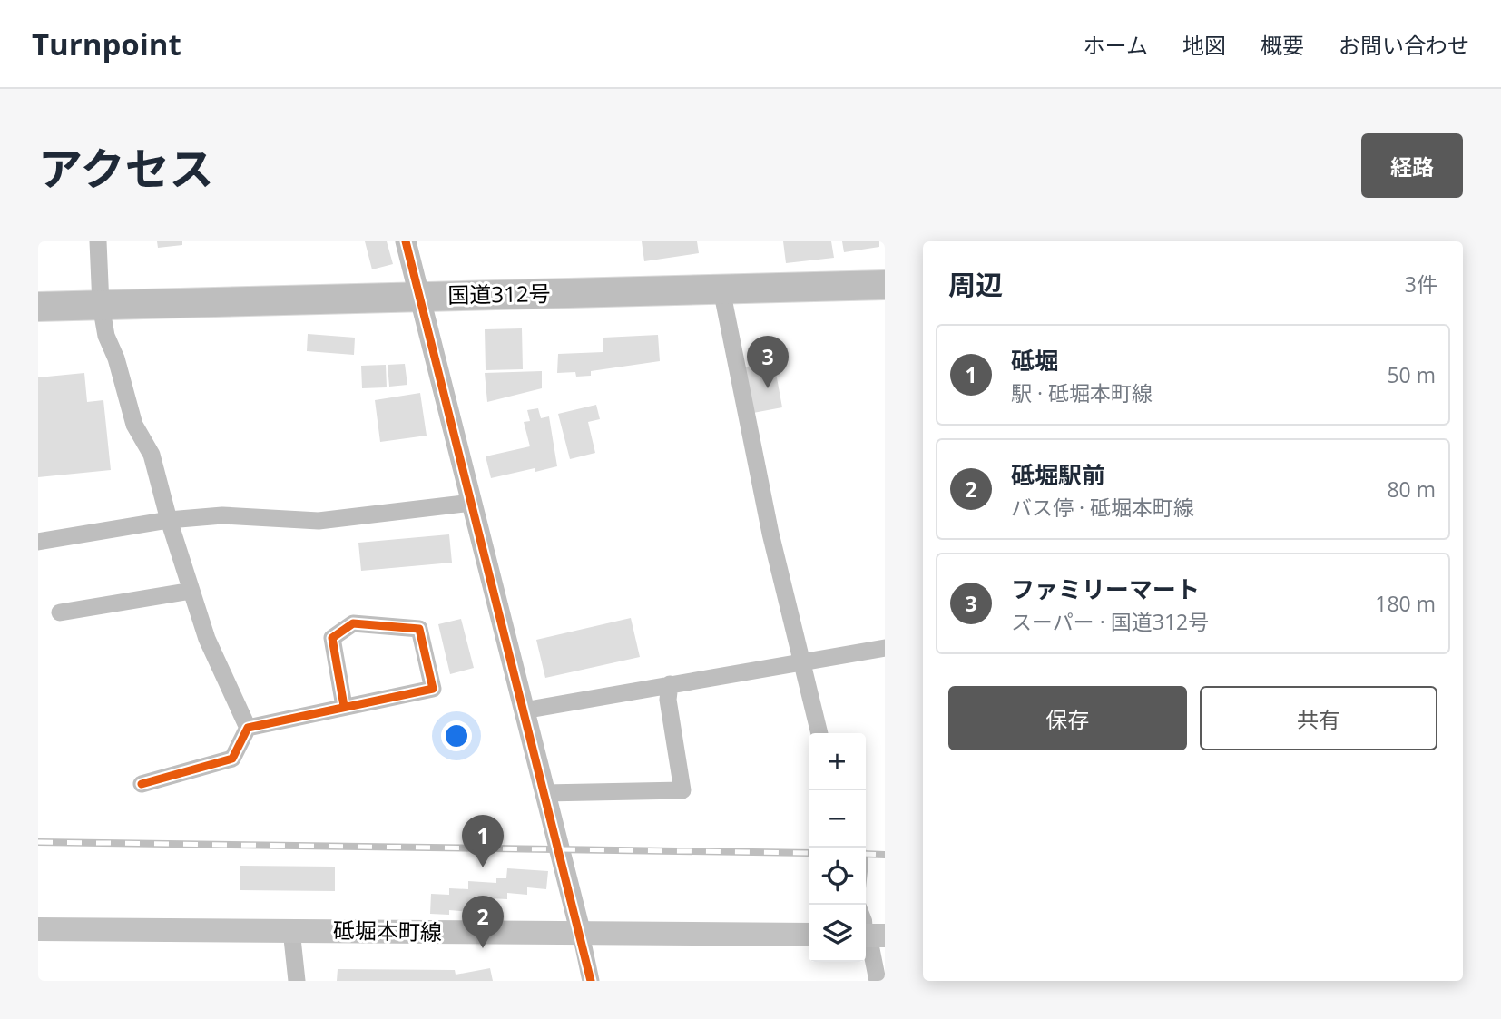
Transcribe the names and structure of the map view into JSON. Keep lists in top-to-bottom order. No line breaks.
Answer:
{"streets":{"highway":["国道312号"],"main road":["砥堀本町線"]},"page":{"header":"Turnpoint","nav":["ホーム","地図","概要","お問い合わせ"],"title":"アクセス","buttons":["経路",["保存","共有"]],"heading":["周辺","3件"],"list":[{"mark":"1","name":"砥堀","note":"駅 · 砥堀本町線","value":"50 m"},{"mark":"2","name":"砥堀駅前","note":"バス停 · 砥堀本町線","value":"80 m"},{"mark":"3","name":"ファミリーマート","note":"スーパー · 国道312号","value":"180 m"}],"pins":["3","1","2"],"map_buttons":["+","−"]}}
